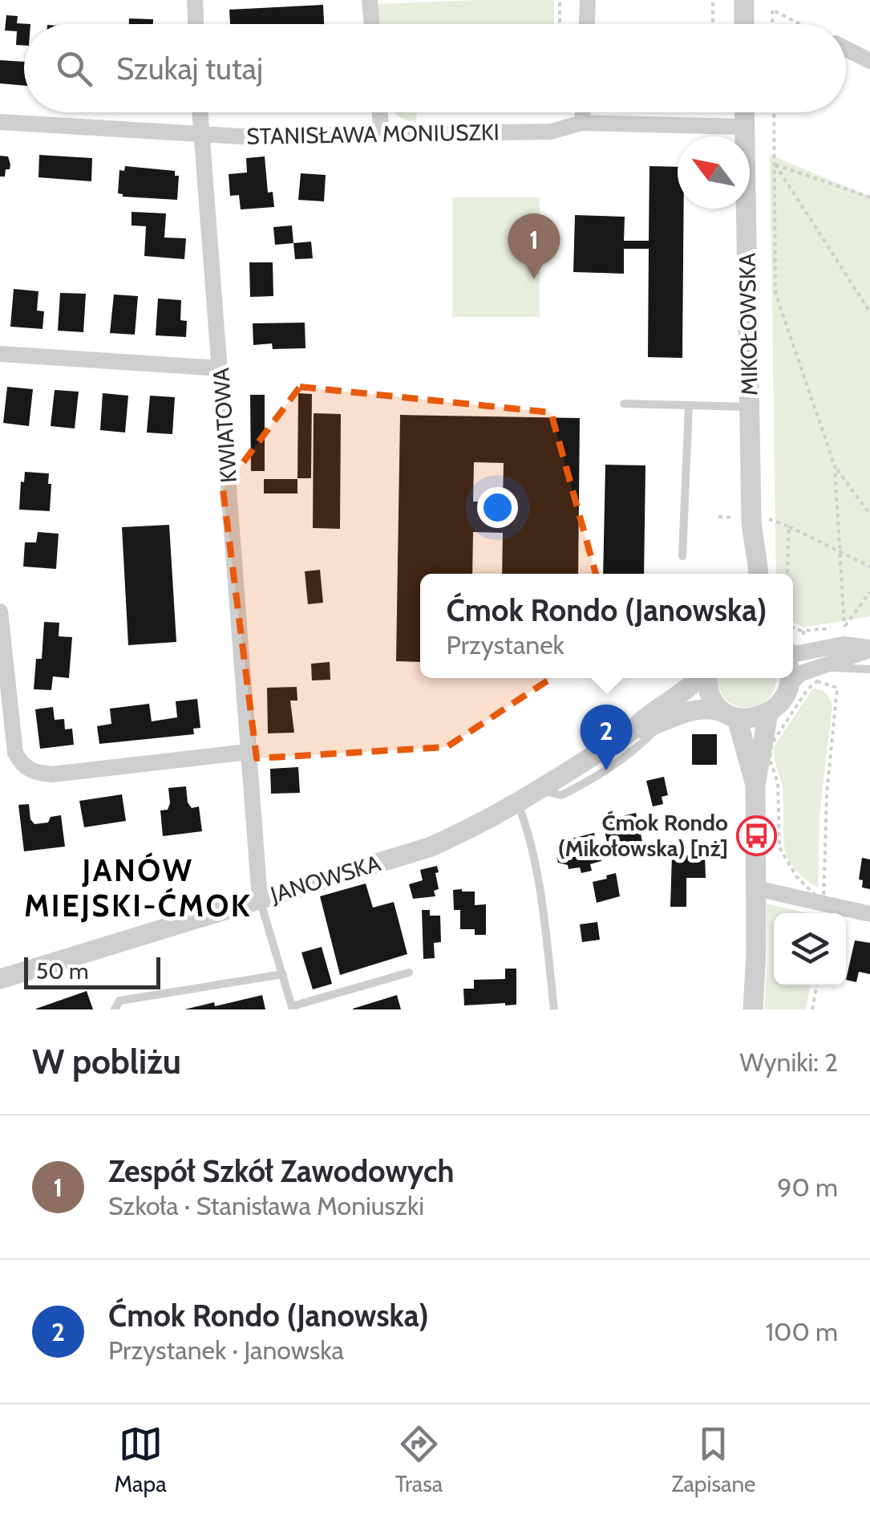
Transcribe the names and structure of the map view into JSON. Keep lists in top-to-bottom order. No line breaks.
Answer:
{"streets":{"street":["STANISŁAWA MONIUSZKI","MIKOŁOWSKA","KWIATOWA","JANOWSKA"]},"crossings":[["STANISŁAWA MONIUSZKI","MIKOŁOWSKA"],["STANISŁAWA MONIUSZKI","KWIATOWA"],["KWIATOWA","JANOWSKA"]],"districts":["JANÓW MIEJSKI-ĆMOK"],"places":{"bus stop":["Ćmok Rondo (Mikołowska) [nż]"]},"scale_bar":"50 m","north":"top left","page":{"search":"Szukaj tutaj","pins":["1","2"],"popup":["Ćmok Rondo (Janowska)","Przystanek"],"scale":"50 m","heading":["W pobliżu","Wyniki: 2"],"list":[{"mark":"1","name":"Zespół Szkół Zawodowych","note":"Szkoła · Stanisława Moniuszki","value":"90 m"},{"mark":"2","name":"Ćmok Rondo (Janowska)","note":"Przystanek · Janowska","value":"100 m"}],"nav":["Mapa","Trasa","Zapisane"]}}
